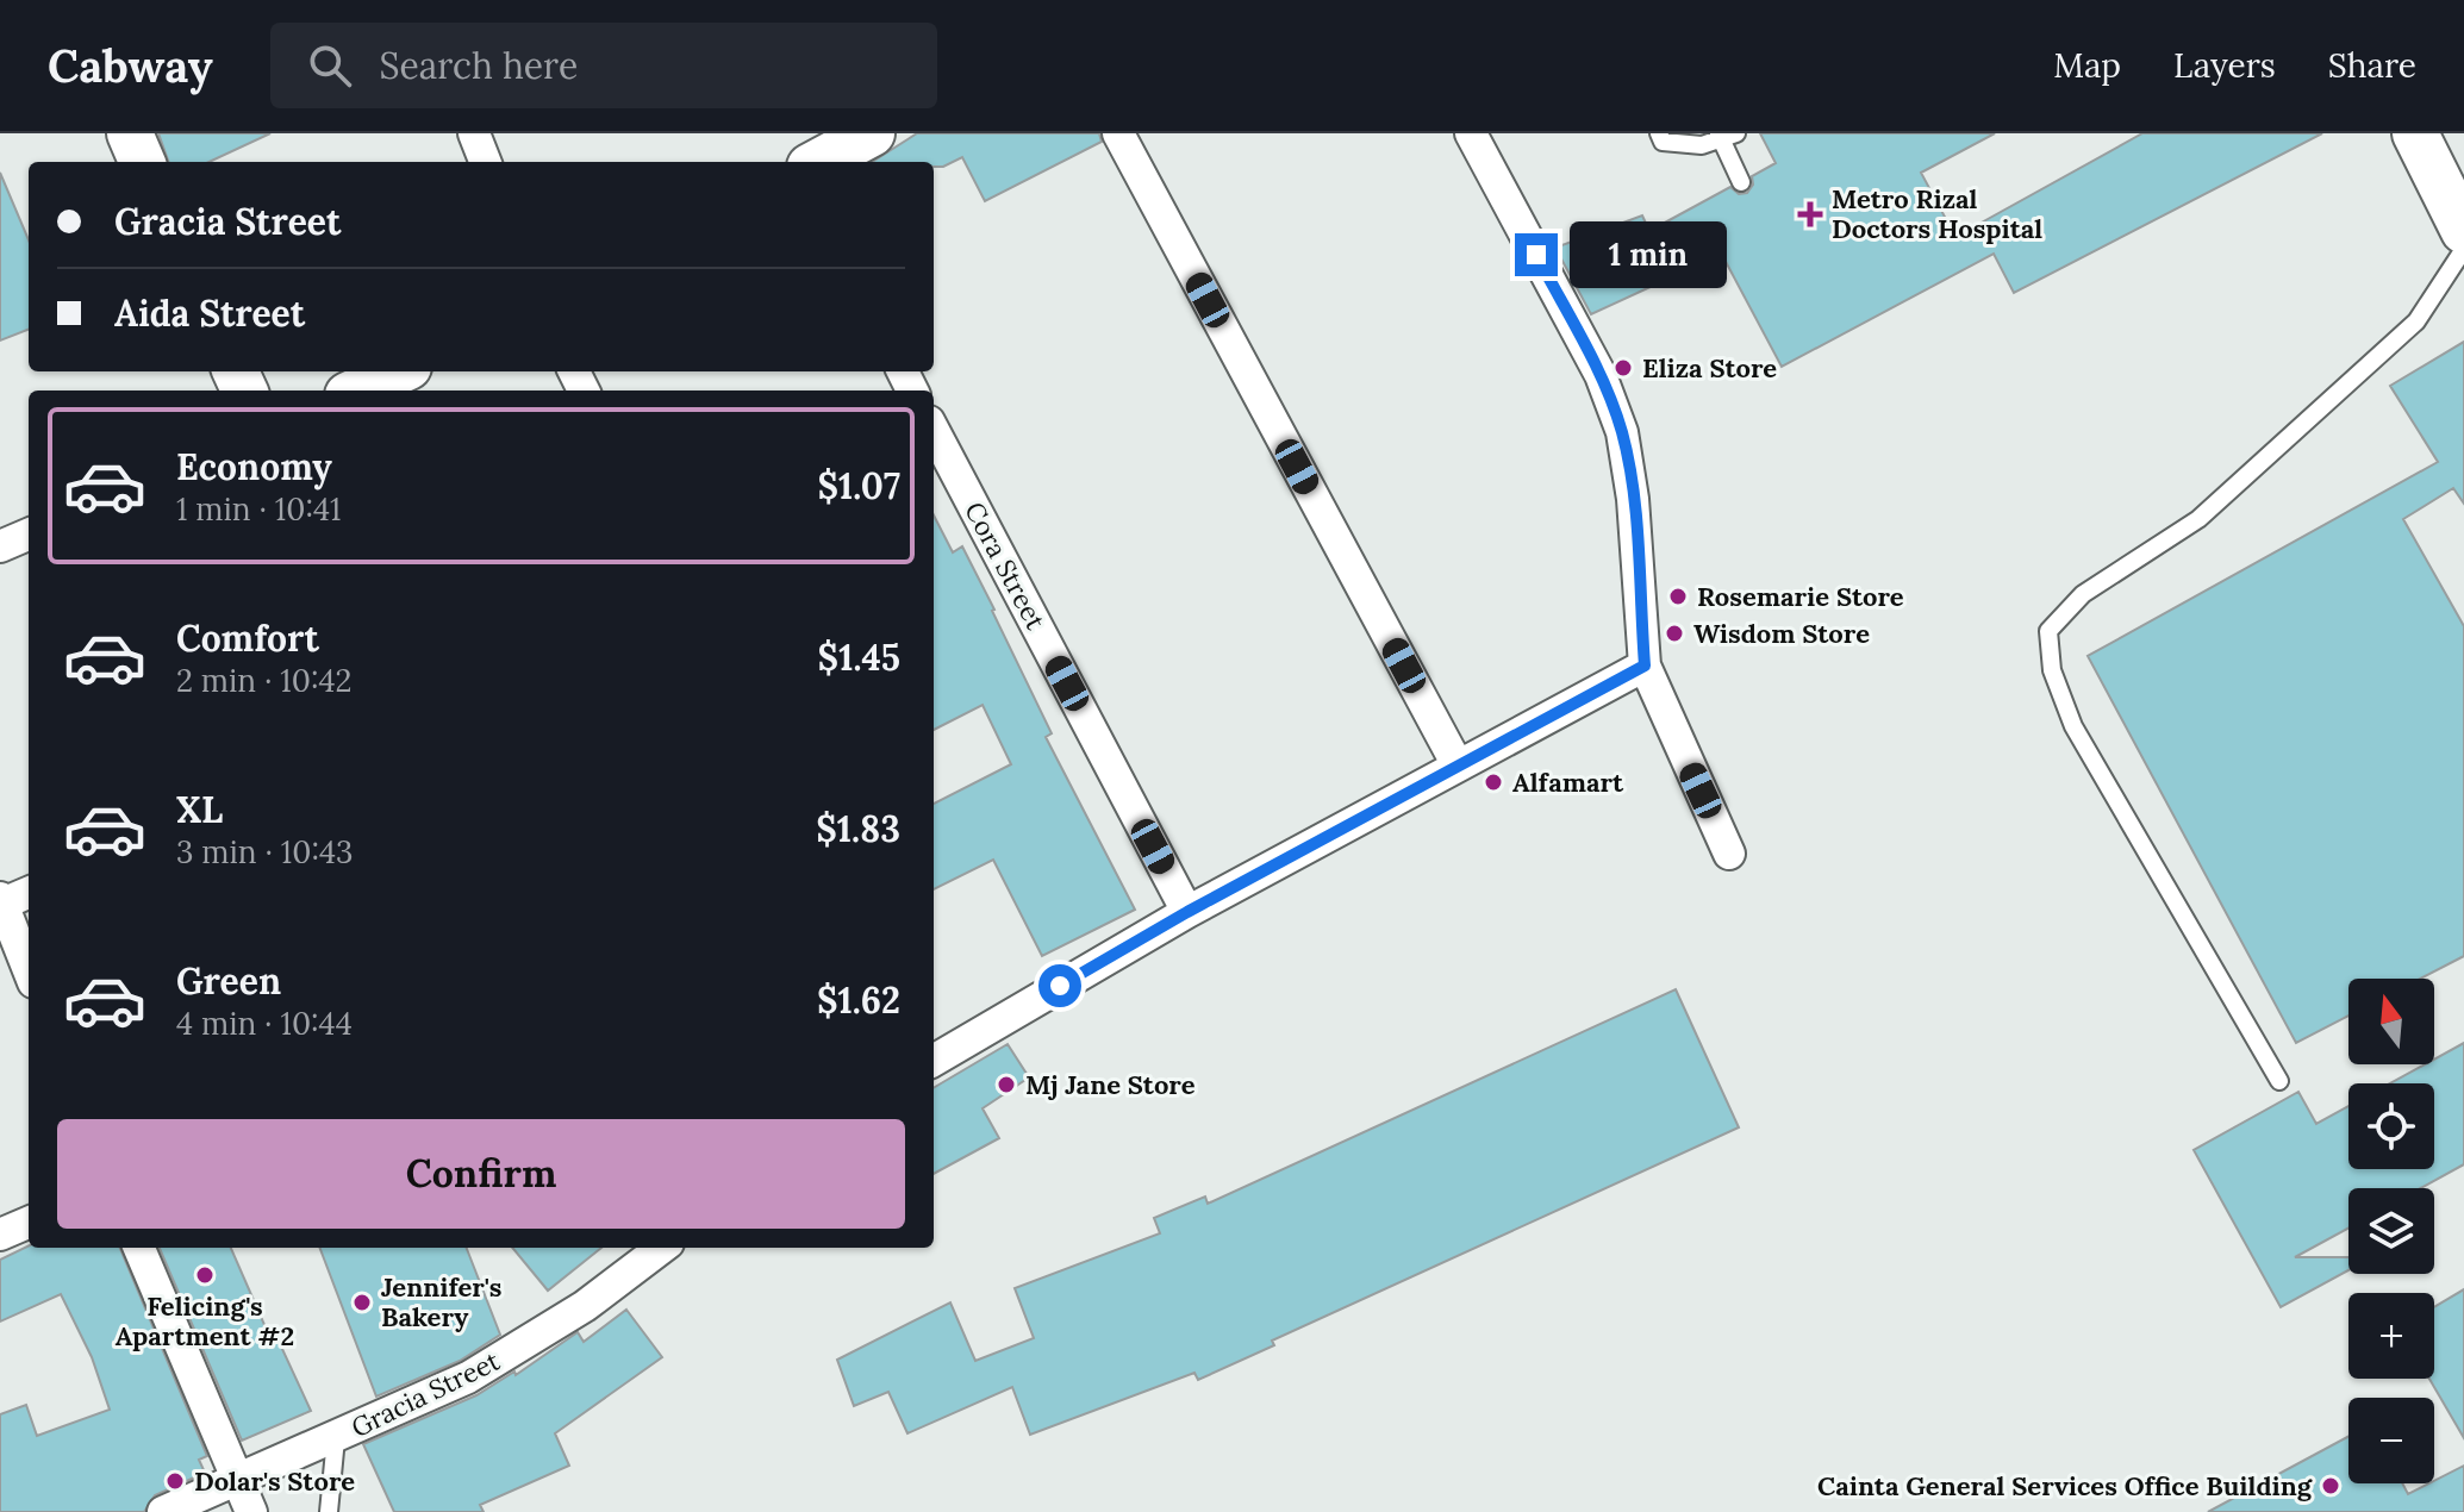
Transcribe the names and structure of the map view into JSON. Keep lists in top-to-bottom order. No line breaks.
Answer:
{"streets":{"street":["Cora Street","Gracia Street"]},"places":{"health":["Metro Rizal Doctors Hospital"],"other":["Eliza Store","Rosemarie Store","Wisdom Store","Alfamart","Mj Jane Store","Felicing's Apartment #2","Jennifer's Bakery","Dolar's Store","Cainta General Services Office Building"]},"north":"top","page":{"header":"Cabway","search":"Search here","nav":["Map","Layers","Share"],"banner":["Gracia Street","Aida Street"],"bubble":"1 min","list":[{"name":"Economy","note":"1 min · 10:41","value":"$1.07"},{"name":"Comfort","note":"2 min · 10:42","value":"$1.45"},{"name":"XL","note":"3 min · 10:43","value":"$1.83"},{"name":"Green","note":"4 min · 10:44","value":"$1.62"}],"map_buttons":["+","−"],"buttons":"Confirm"}}
